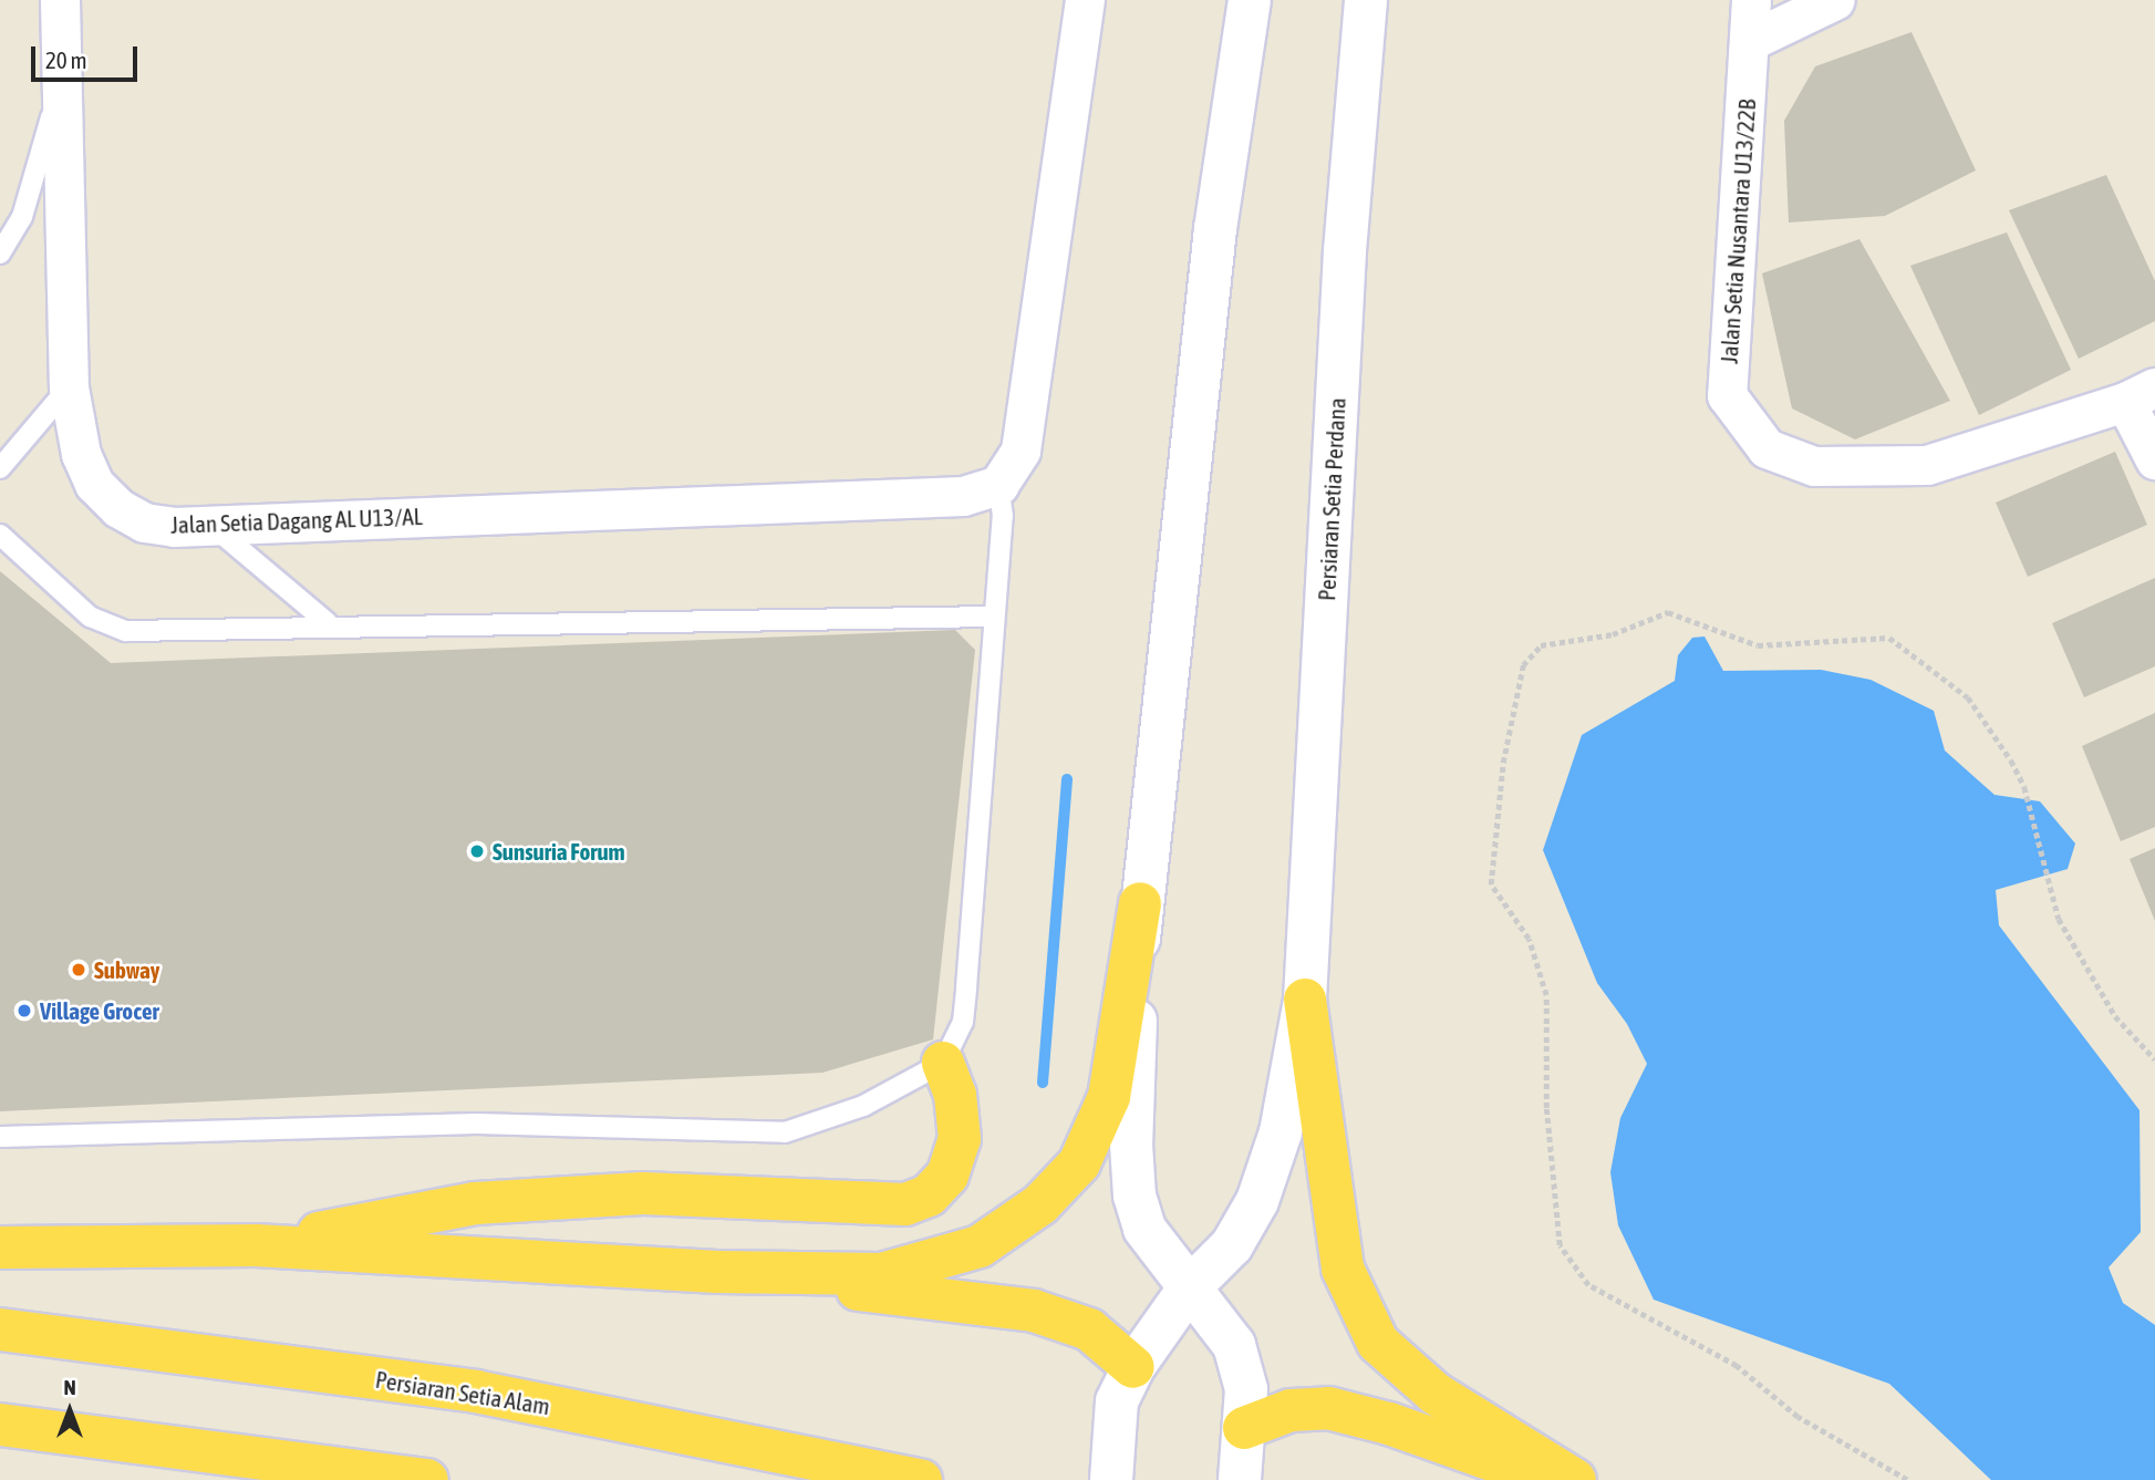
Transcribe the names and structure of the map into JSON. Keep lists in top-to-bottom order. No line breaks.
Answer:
{"streets":{"highway":["Persiaran Setia Alam"],"main road":["Persiaran Setia Perdana"],"street":["Jalan Setia Nusantara U13/22B","Jalan Setia Dagang AL U13/AL"]},"places":["Sunsuria Forum","Subway","Village Grocer"],"scale_bar":"20 m","north":"top"}
